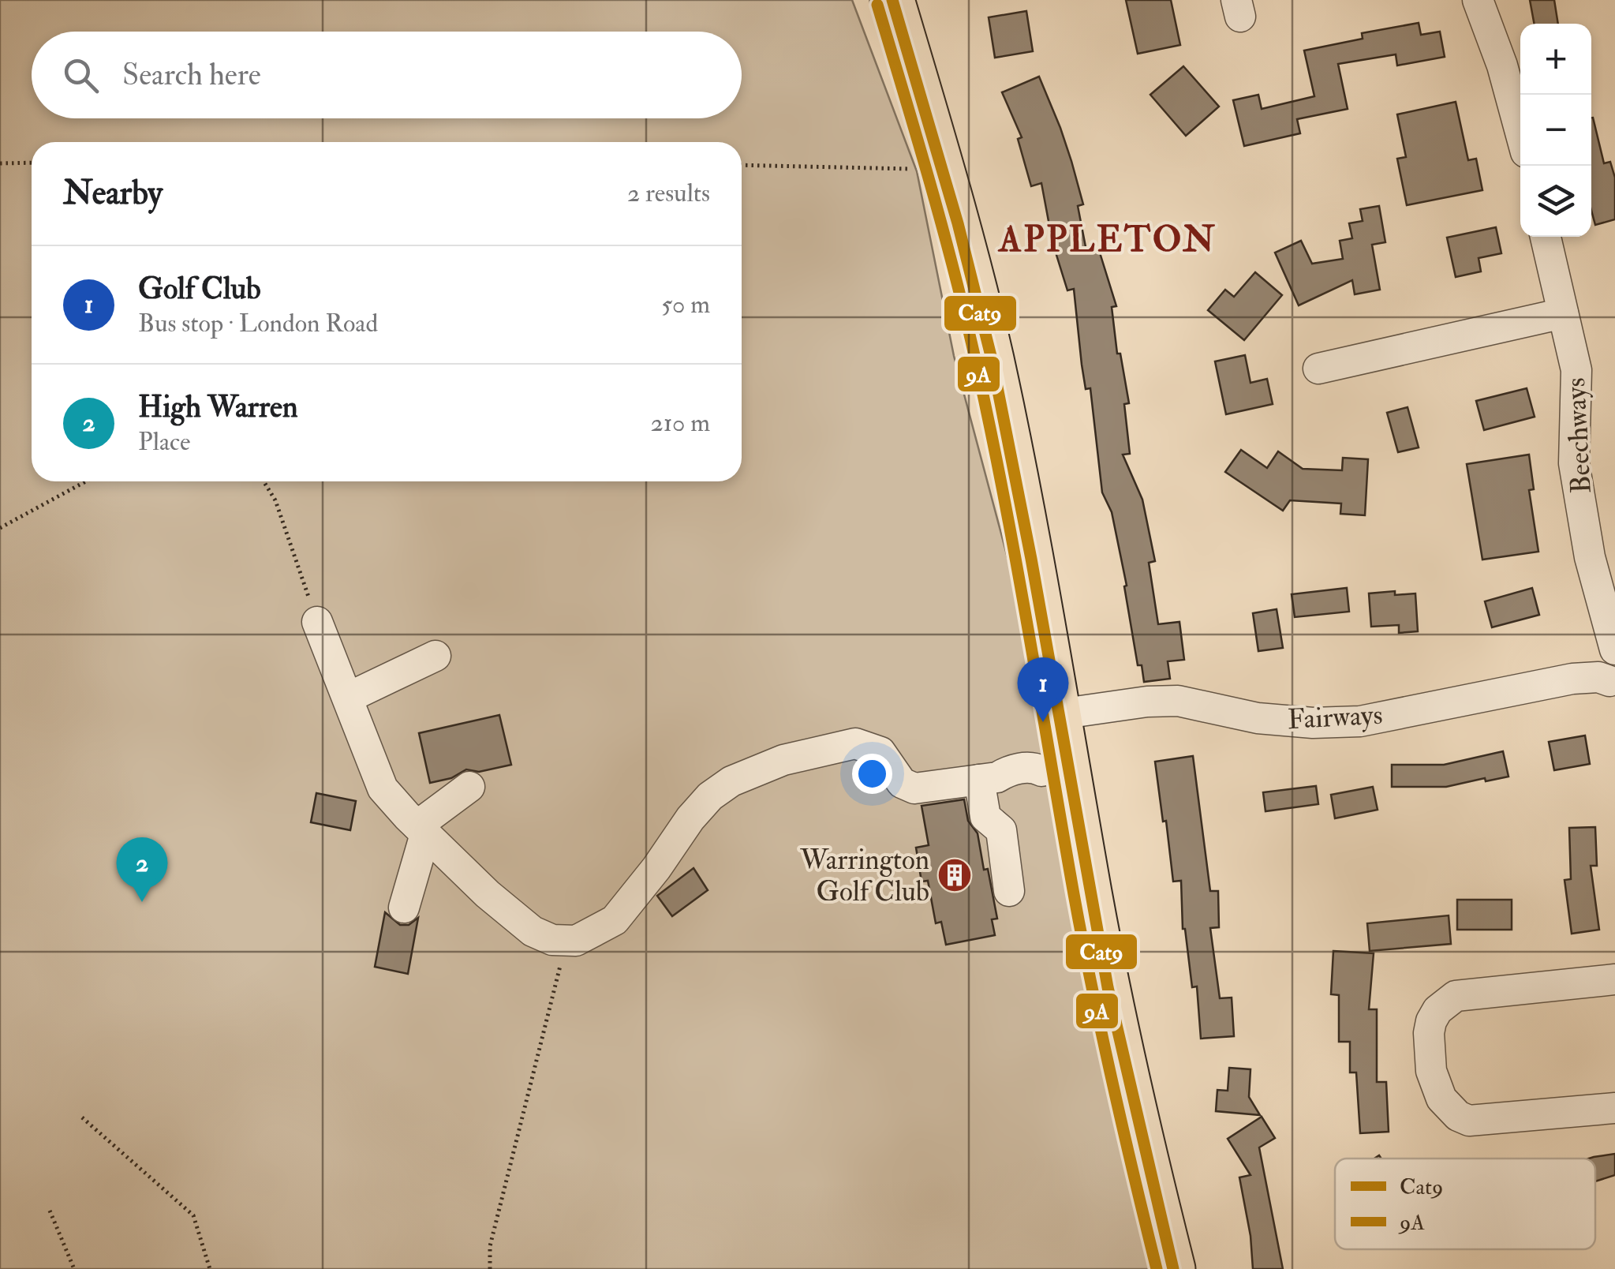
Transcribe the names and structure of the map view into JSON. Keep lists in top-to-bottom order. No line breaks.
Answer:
{"streets":{"street":["Beechways","Fairways"]},"districts":["APPLETON"],"places":{"building":["Warrington Golf Club"]},"lines":["transit line Cat9","transit line 9A"],"legend":["Cat9","9A"],"page":{"map_buttons":["+","−"],"search":"Search here","heading":["Nearby","2 results"],"list":[{"mark":"1","name":"Golf Club","note":"Bus stop · London Road","value":"50 m"},{"mark":"2","name":"High Warren","note":"Place","value":"210 m"}],"pins":["1","2"]}}
